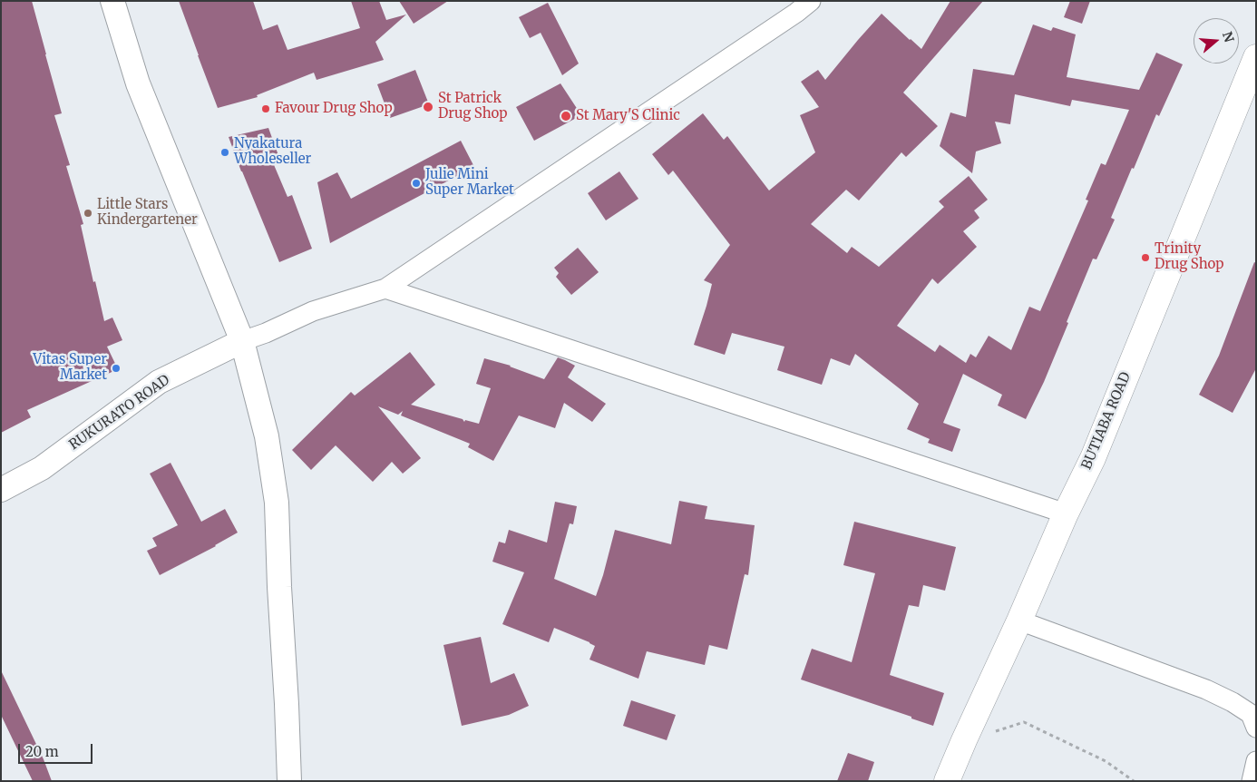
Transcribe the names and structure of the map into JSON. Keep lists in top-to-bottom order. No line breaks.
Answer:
{"streets":{"main road":["BUTIABA ROAD"],"street":["RUKURATO ROAD"]},"places":["St Patrick Drug Shop","Favour Drug Shop","St Mary'S Clinic","Nyakatura Wholeseller","Julie Mini Super Market","Little Stars Kindergartener","Trinity Drug Shop","Vitas Super Market"],"scale_bar":"20 m","north":"right"}
